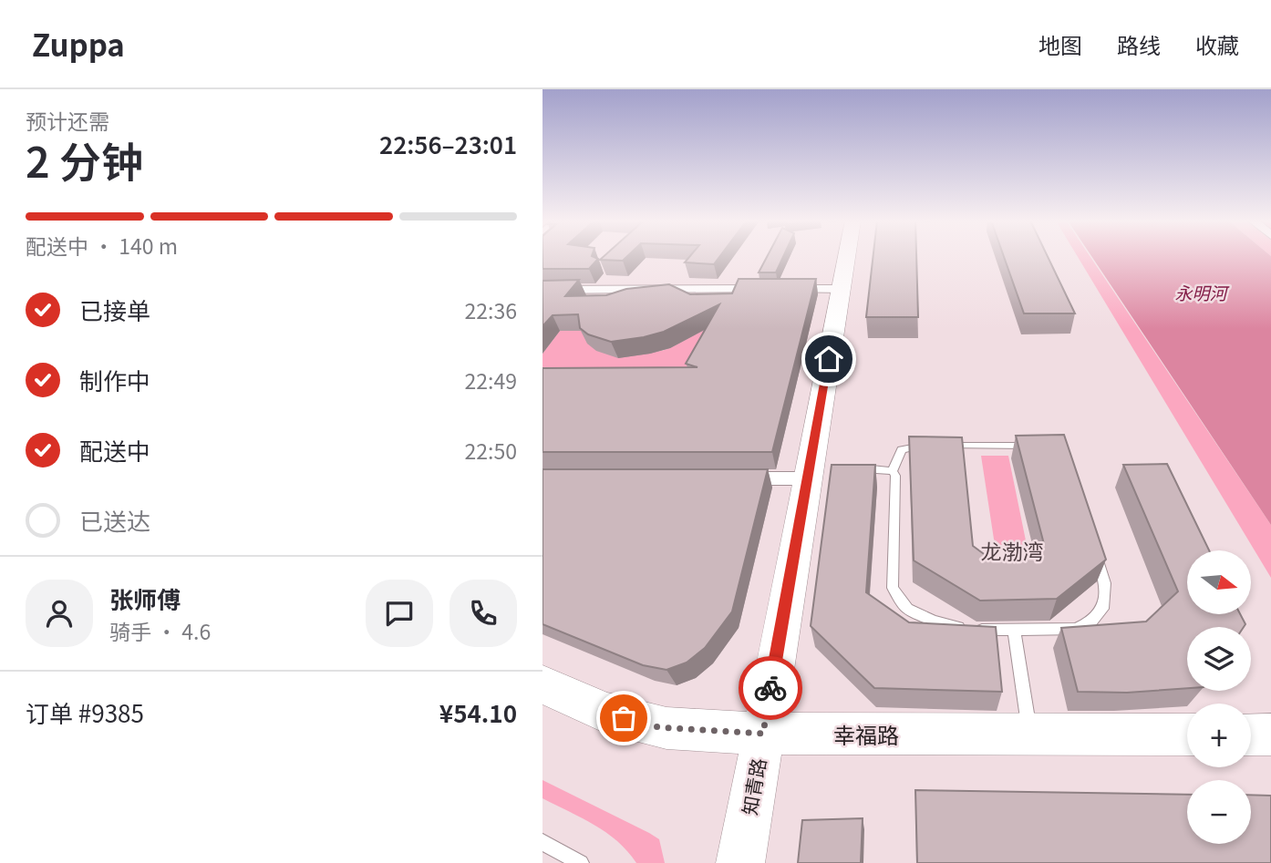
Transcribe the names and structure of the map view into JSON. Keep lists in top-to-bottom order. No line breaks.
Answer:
{"streets":{"main road":["幸福路","知青路"]},"crossings":[["幸福路","知青路"]],"districts":["龙渤湾"],"water":["永明河"],"north":"right","page":{"header":"Zuppa","nav":["地图","路线","收藏"],"heading":["2 分钟","预计还需","22:56–23:01"],"panel":["张师傅","骑手 · 4.6","订单 #9385","¥54.10"],"bar":"配送中 · 140 m","list":[["已接单","22:36"],["制作中","22:49"],["配送中","22:50"],"已送达"],"map_buttons":["+","−"]}}
